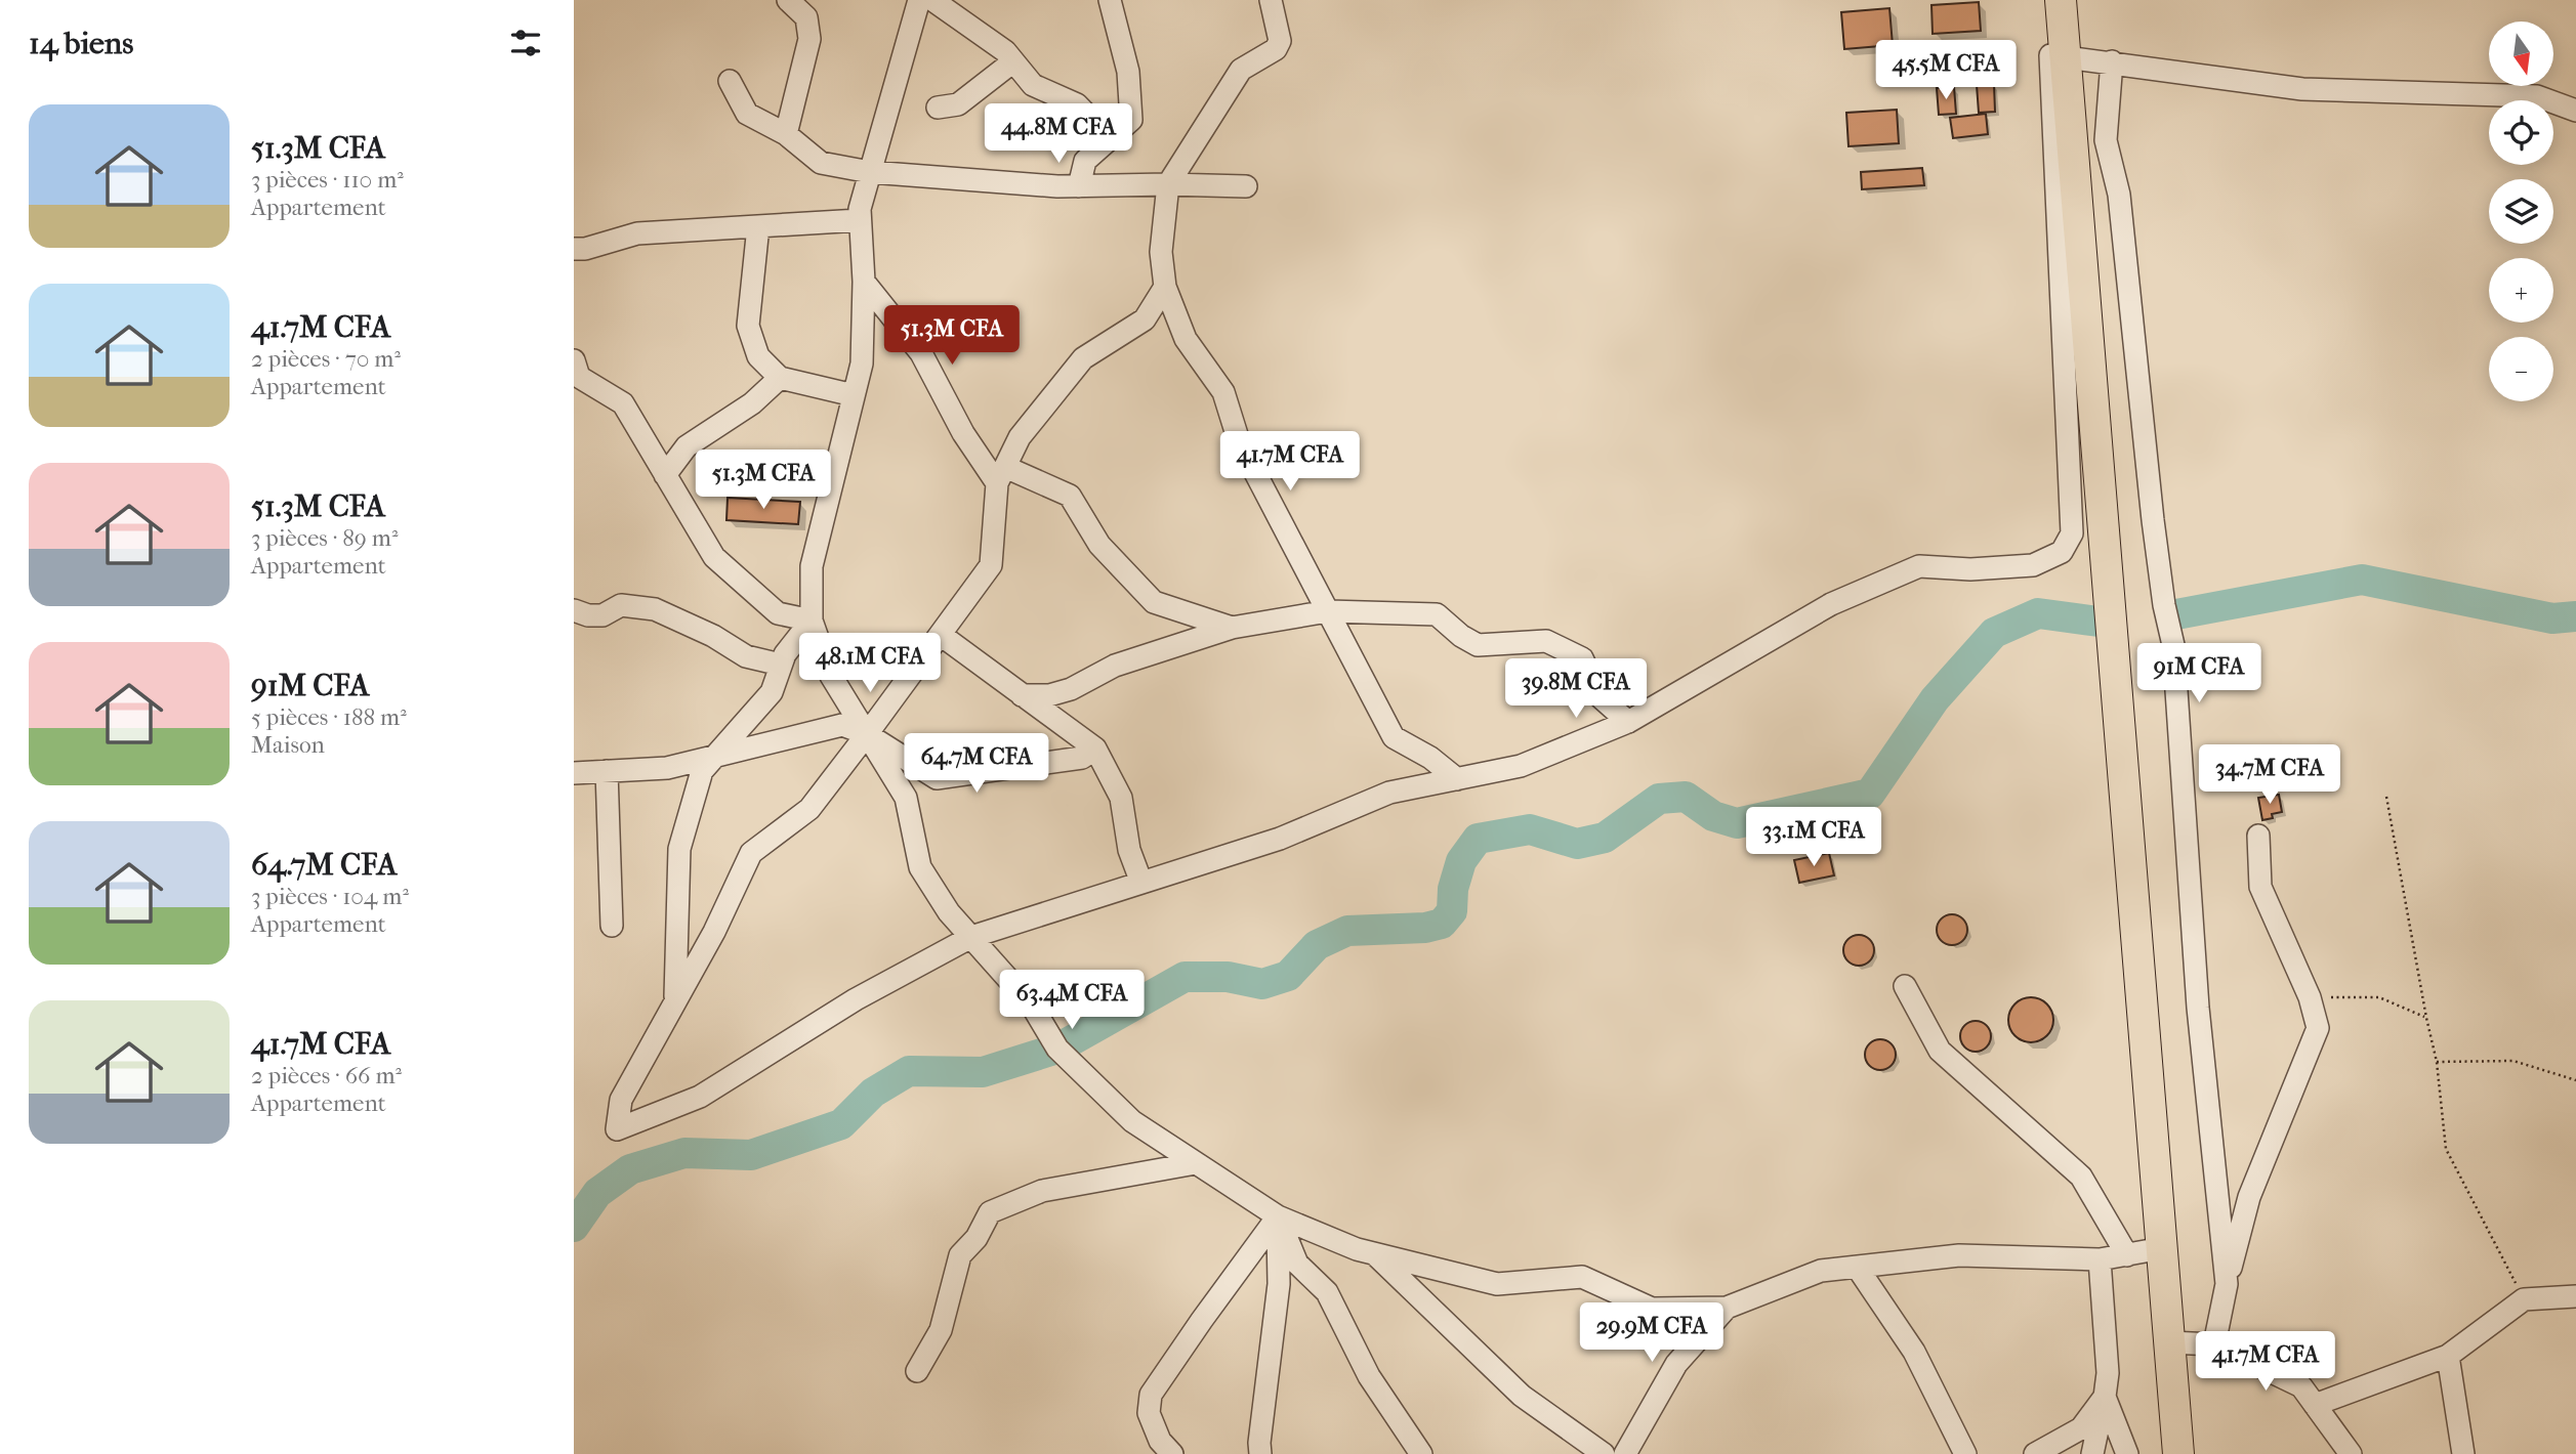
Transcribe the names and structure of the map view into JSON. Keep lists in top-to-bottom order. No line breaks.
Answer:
{"north":"bottom","page":{"heading":"14 biens","map_buttons":["+","−"],"price":["45.5M CFA","44.8M CFA","51.3M CFA","41.7M CFA","51.3M CFA","48.1M CFA","91M CFA","39.8M CFA","64.7M CFA","34.7M CFA","33.1M CFA","63.4M CFA","29.9M CFA","41.7M CFA"],"list":[{"name":"51.3M CFA","note":"3 pièces · 110 m² · Appartement"},{"name":"41.7M CFA","note":"2 pièces · 70 m² · Appartement"},{"name":"51.3M CFA","note":"3 pièces · 89 m² · Appartement"},{"name":"91M CFA","note":"5 pièces · 188 m² · Maison"},{"name":"64.7M CFA","note":"3 pièces · 104 m² · Appartement"},{"name":"41.7M CFA","note":"2 pièces · 66 m² · Appartement"}]}}
